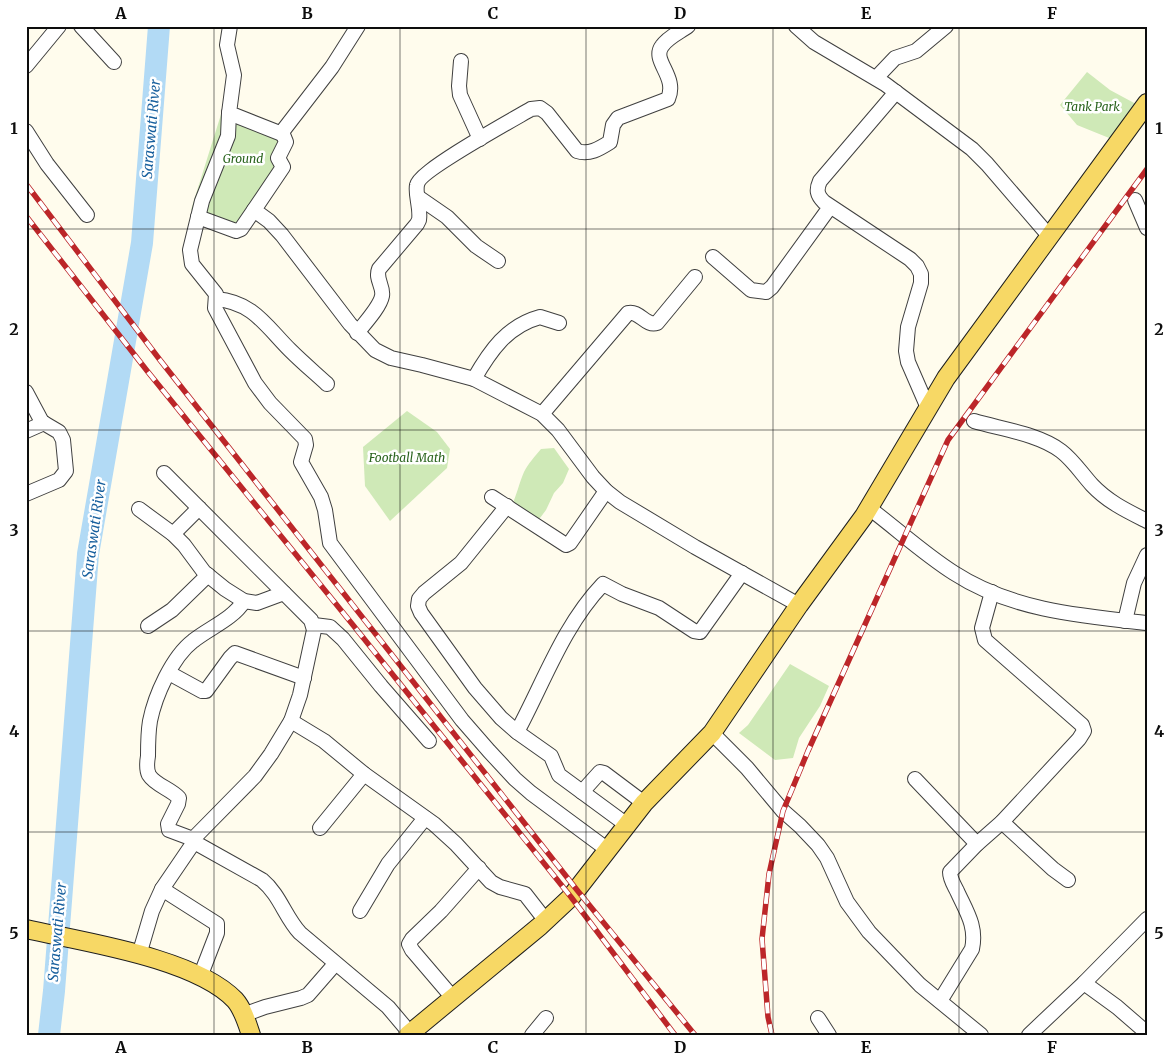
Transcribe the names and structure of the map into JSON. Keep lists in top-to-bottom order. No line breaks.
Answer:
{"water":["Saraswati River"],"parks":["Tank Park","Ground","Football Math"],"grid":{"columns":["A","B","C","D","E","F"],"rows":["1","2","3","4","5"]}}
